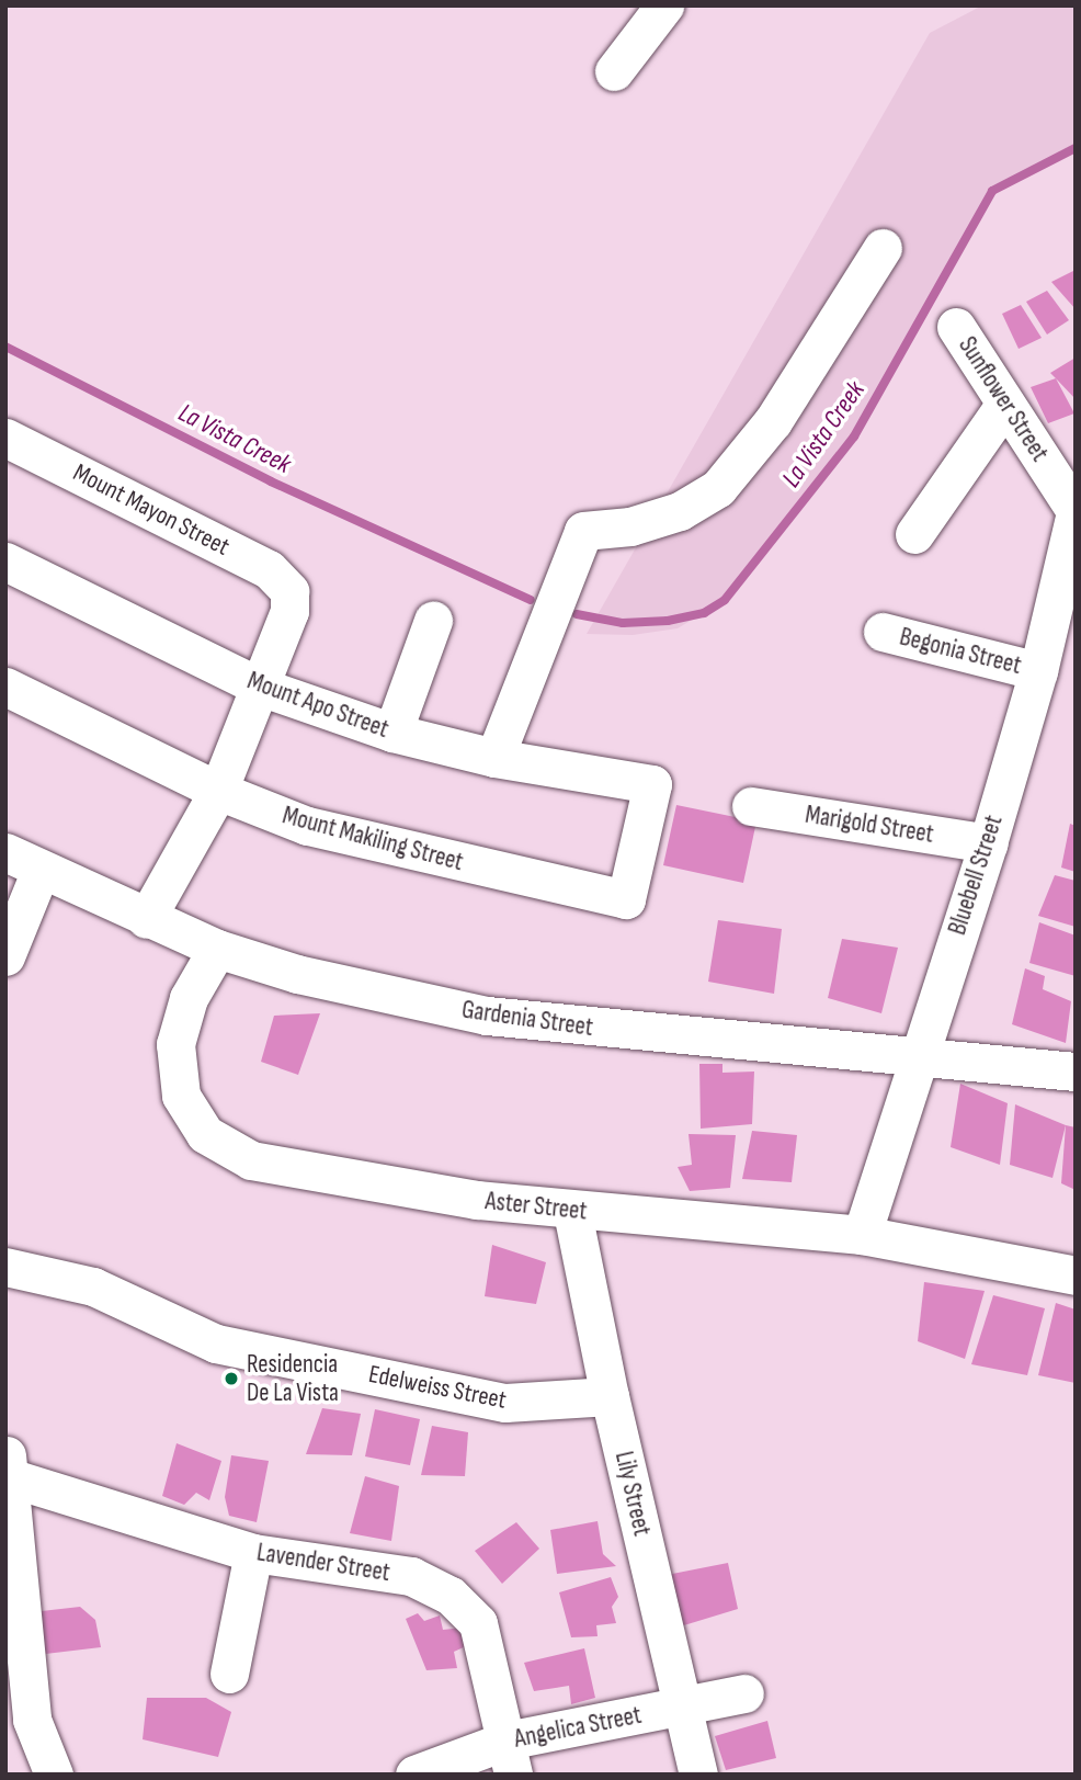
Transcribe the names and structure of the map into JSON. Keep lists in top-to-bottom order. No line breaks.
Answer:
{"streets":{"street":["Sunflower Street","Mount Mayon Street","Begonia Street","Mount Apo Street","Marigold Street","Mount Makiling Street","Bluebell Street","Gardenia Street","Aster Street","Edelweiss Street","Lily Street","Lavender Street","Angelica Street"]},"crossings":[["Sunflower Street","Bluebell Street"],["Mount Mayon Street","Mount Apo Street"],["Begonia Street","Bluebell Street"],["Mount Apo Street","Mount Makiling Street"],["Marigold Street","Bluebell Street"],["Bluebell Street","Gardenia Street"],["Bluebell Street","Aster Street"],["Gardenia Street","Aster Street"],["Aster Street","Lily Street"],["Edelweiss Street","Lily Street"],["Lily Street","Angelica Street"],["Lavender Street","Angelica Street"]],"water":["La Vista Creek"],"places":["Residencia De La Vista"]}
